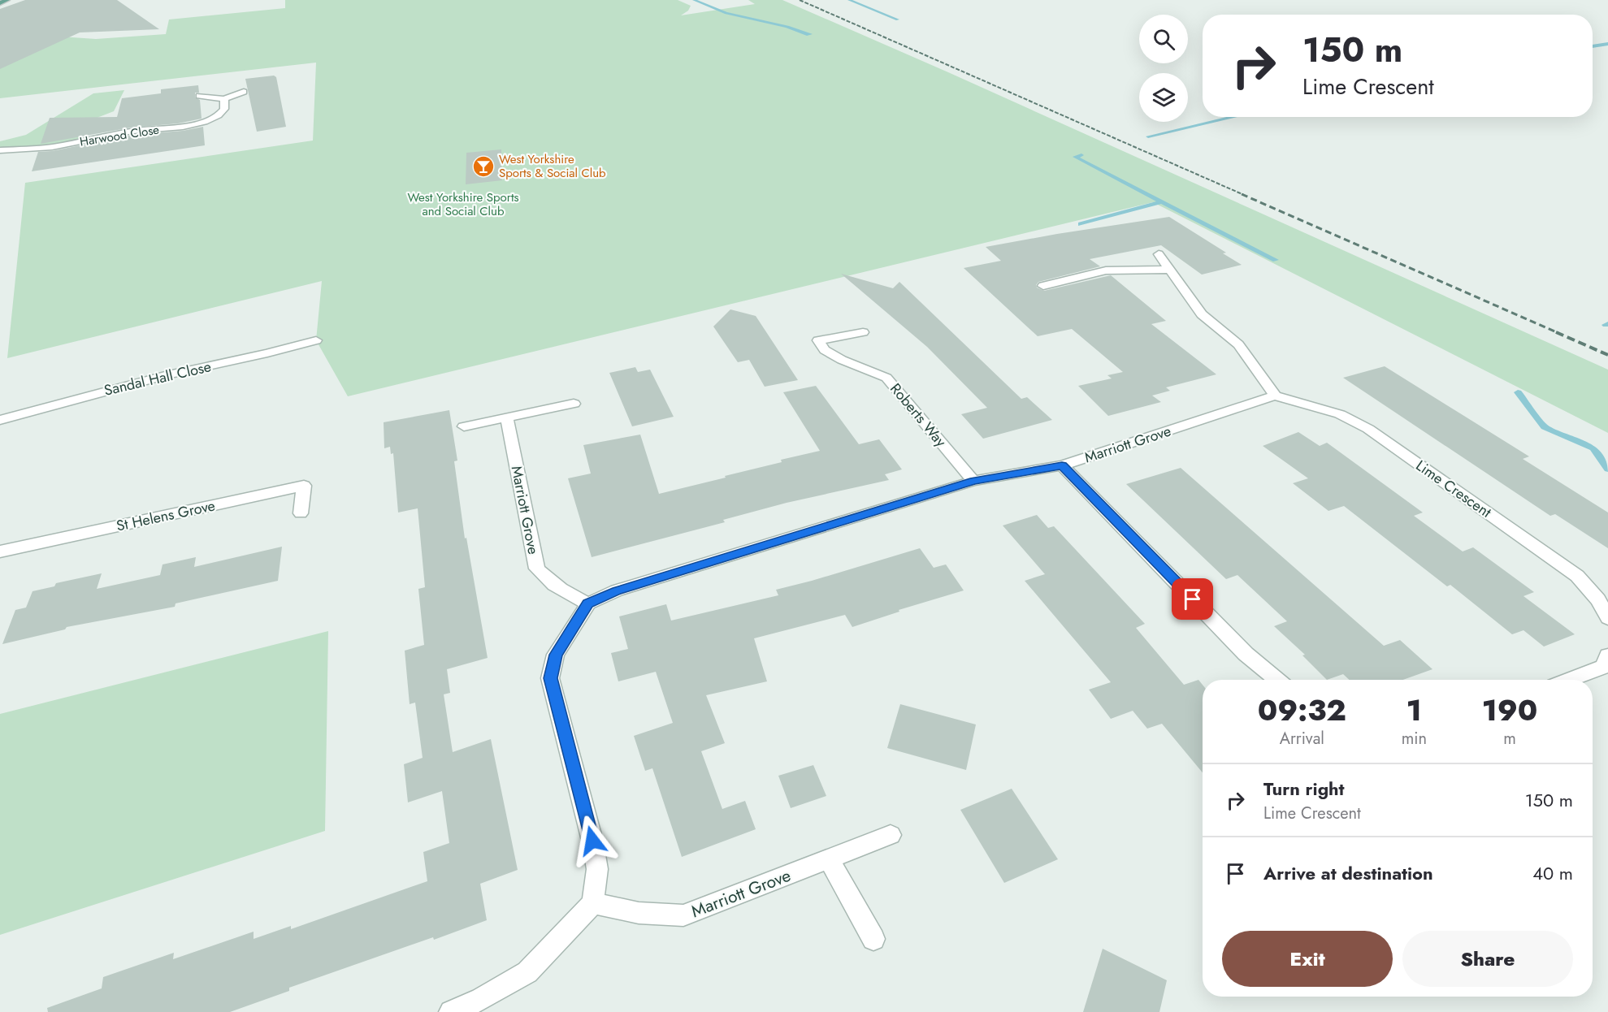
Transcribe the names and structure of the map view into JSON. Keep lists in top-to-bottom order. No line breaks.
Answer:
{"streets":{"street":["Harwood Close","Sandal Hall Close","Roberts Way","Marriott Grove","Lime Crescent","St Helens Grove"]},"crossings":[["Roberts Way","Marriott Grove"],["Marriott Grove","Lime Crescent"]],"parks":["West Yorkshire Sports and Social Club"],"places":{"bar":["West Yorkshire Sports & Social Club"]},"page":{"turn":["150 m","Lime Crescent"],"eta":["09:32","Arrival","1","min","190","m"],"list":[{"name":"Turn right","note":"Lime Crescent","value":"150 m"},{"name":"Arrive at destination","value":"40 m"}],"buttons":["Exit","Share"]}}
